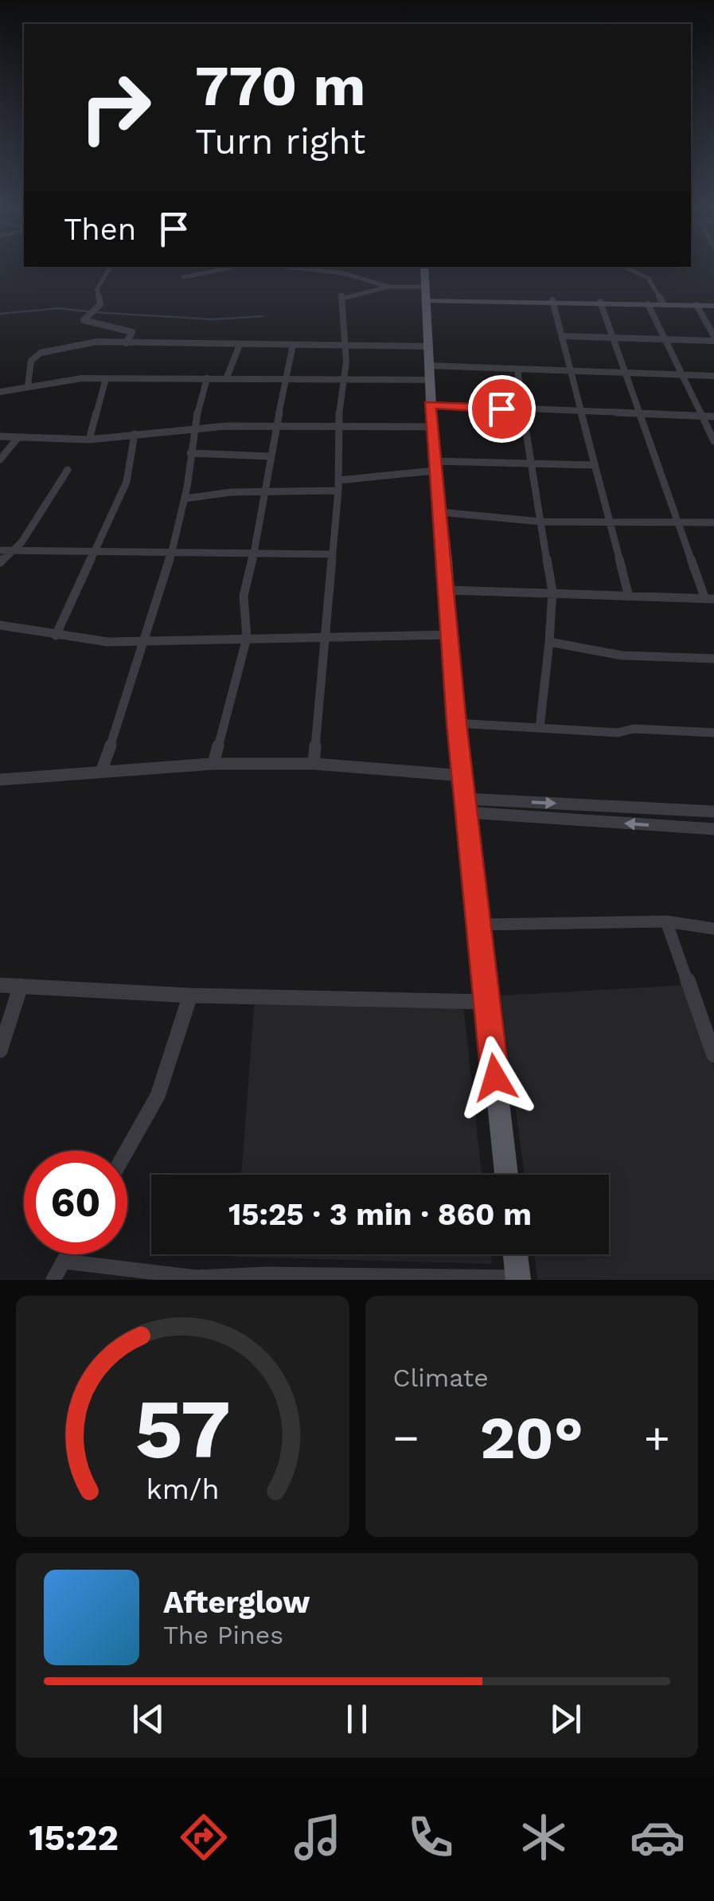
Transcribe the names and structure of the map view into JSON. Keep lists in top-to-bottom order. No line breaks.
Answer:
{"page":{"turn":["770 m","Turn right"],"then":"Then","limit":"60","trip":"15:25 · 3 min · 860 m","tile":"Climate","heat":["−","20°","+"],"song":["Afterglow","The Pines"],"tabs":"15:22","gauge":["57","km/h"]}}
